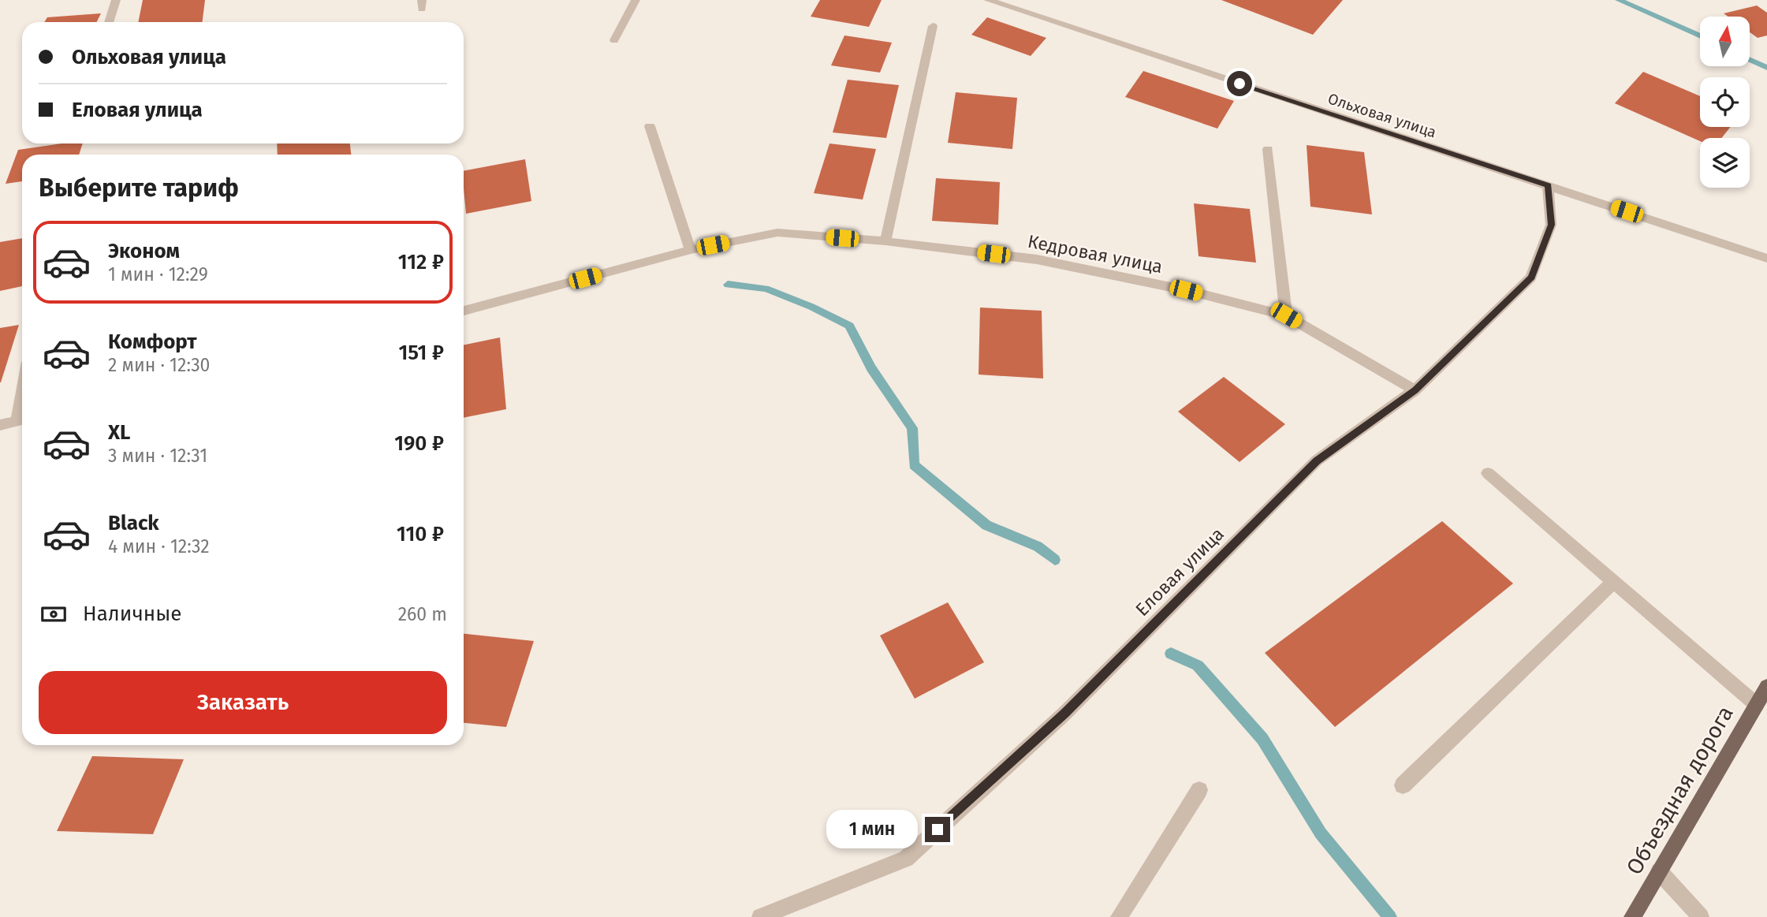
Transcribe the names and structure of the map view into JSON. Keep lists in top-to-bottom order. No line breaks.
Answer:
{"streets":{"main road":["Объездная дорога"],"street":["Ольховая улица","Кедровая улица","Еловая улица"]},"crossings":[["Ольховая улица","Еловая улица"],["Кедровая улица","Еловая улица"]],"north":"top","page":{"banner":["Ольховая улица","Еловая улица"],"heading":"Выберите тариф","list":[{"name":"Эконом","note":"1 мин · 12:29","value":"112 ₽"},{"name":"Комфорт","note":"2 мин · 12:30","value":"151 ₽"},{"name":"XL","note":"3 мин · 12:31","value":"190 ₽"},{"name":"Black","note":"4 мин · 12:32","value":"110 ₽"}],"pay":["Наличные","260 m"],"buttons":"Заказать","bubble":"1 мин"}}
